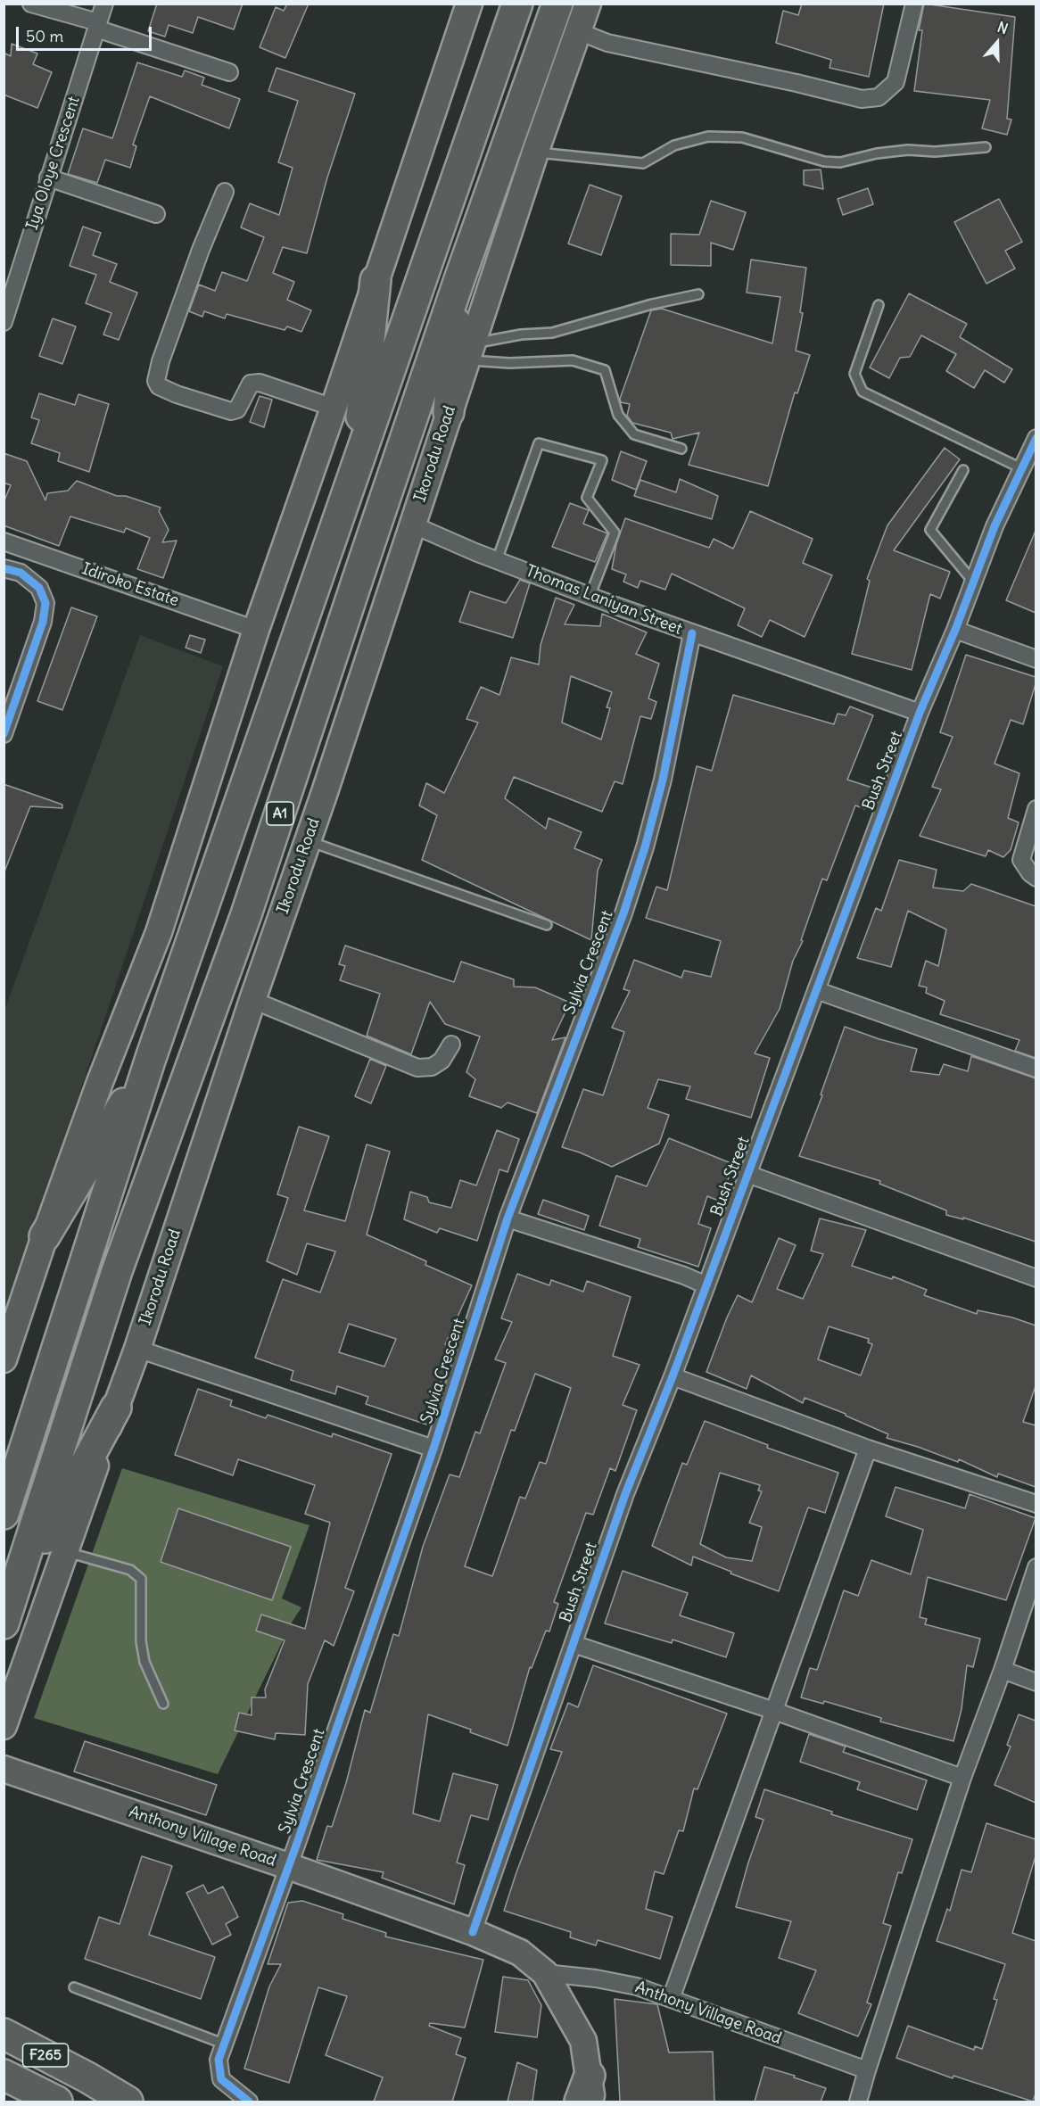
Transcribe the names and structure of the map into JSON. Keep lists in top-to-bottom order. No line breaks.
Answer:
{"streets":{"highway":["Ikorodu Road","A1","F265"],"main road":["Anthony Village Road"],"street":["Iya Oloye Crescent","Idiroko Estate","Thomas Laniyan Street","Bush Street","Sylvia Crescent"]},"crossings":[["Ikorodu Road","Thomas Laniyan Street"],["Thomas Laniyan Street","Bush Street"],["Thomas Laniyan Street","Sylvia Crescent"],["Bush Street","Anthony Village Road"],["Sylvia Crescent","Anthony Village Road"]],"scale_bar":"50 m","north":"top"}
